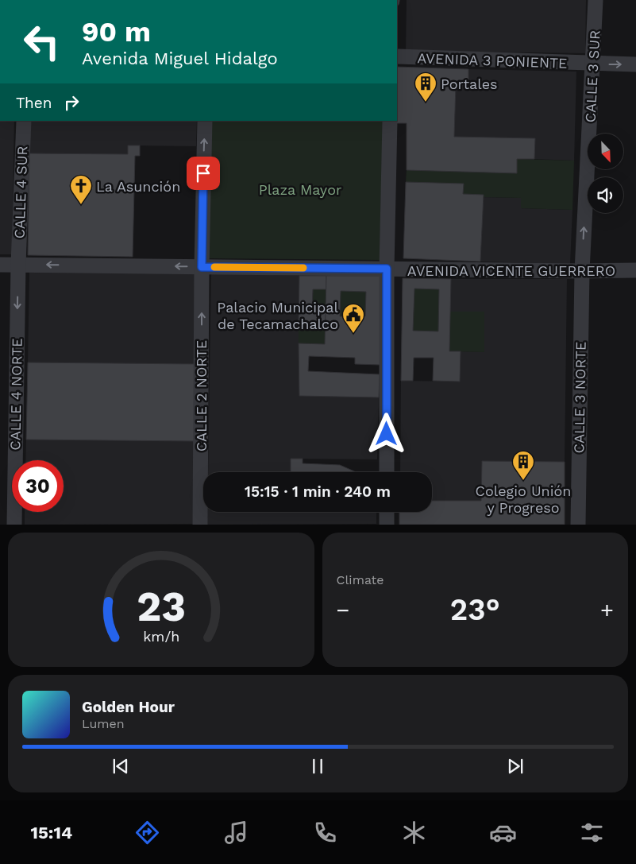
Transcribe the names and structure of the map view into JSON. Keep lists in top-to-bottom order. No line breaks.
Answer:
{"streets":{"street":["AVENIDA 3 PONIENTE","CALLE 3 SUR","CALLE 4 SUR","AVENIDA VICENTE GUERRERO","CALLE 4 NORTE","CALLE 2 NORTE","CALLE 3 NORTE"]},"crossings":[["AVENIDA 3 PONIENTE","CALLE 3 SUR"],["CALLE 3 SUR","AVENIDA VICENTE GUERRERO"],["CALLE 3 SUR","CALLE 3 NORTE"],["CALLE 4 SUR","AVENIDA VICENTE GUERRERO"],["CALLE 4 SUR","CALLE 4 NORTE"],["AVENIDA VICENTE GUERRERO","CALLE 4 NORTE"],["AVENIDA VICENTE GUERRERO","CALLE 2 NORTE"],["AVENIDA VICENTE GUERRERO","CALLE 3 NORTE"]],"one_way":["CALLE 3 SUR","CALLE 4 NORTE","CALLE 2 NORTE"],"parks":["Plaza Mayor"],"places":{"building":["Portales","Colegio Unión y Progreso"],"church":["La Asunción"],"public building":["Palacio Municipal de Tecamachalco"]},"north":"bottom right","page":{"turn":["90 m","Avenida Miguel Hidalgo"],"then":"Then","limit":"30","trip":"15:15 · 1 min · 240 m","tile":"Climate","heat":["−","23°","+"],"song":["Golden Hour","Lumen"],"tabs":"15:14","gauge":["23","km/h"]}}
